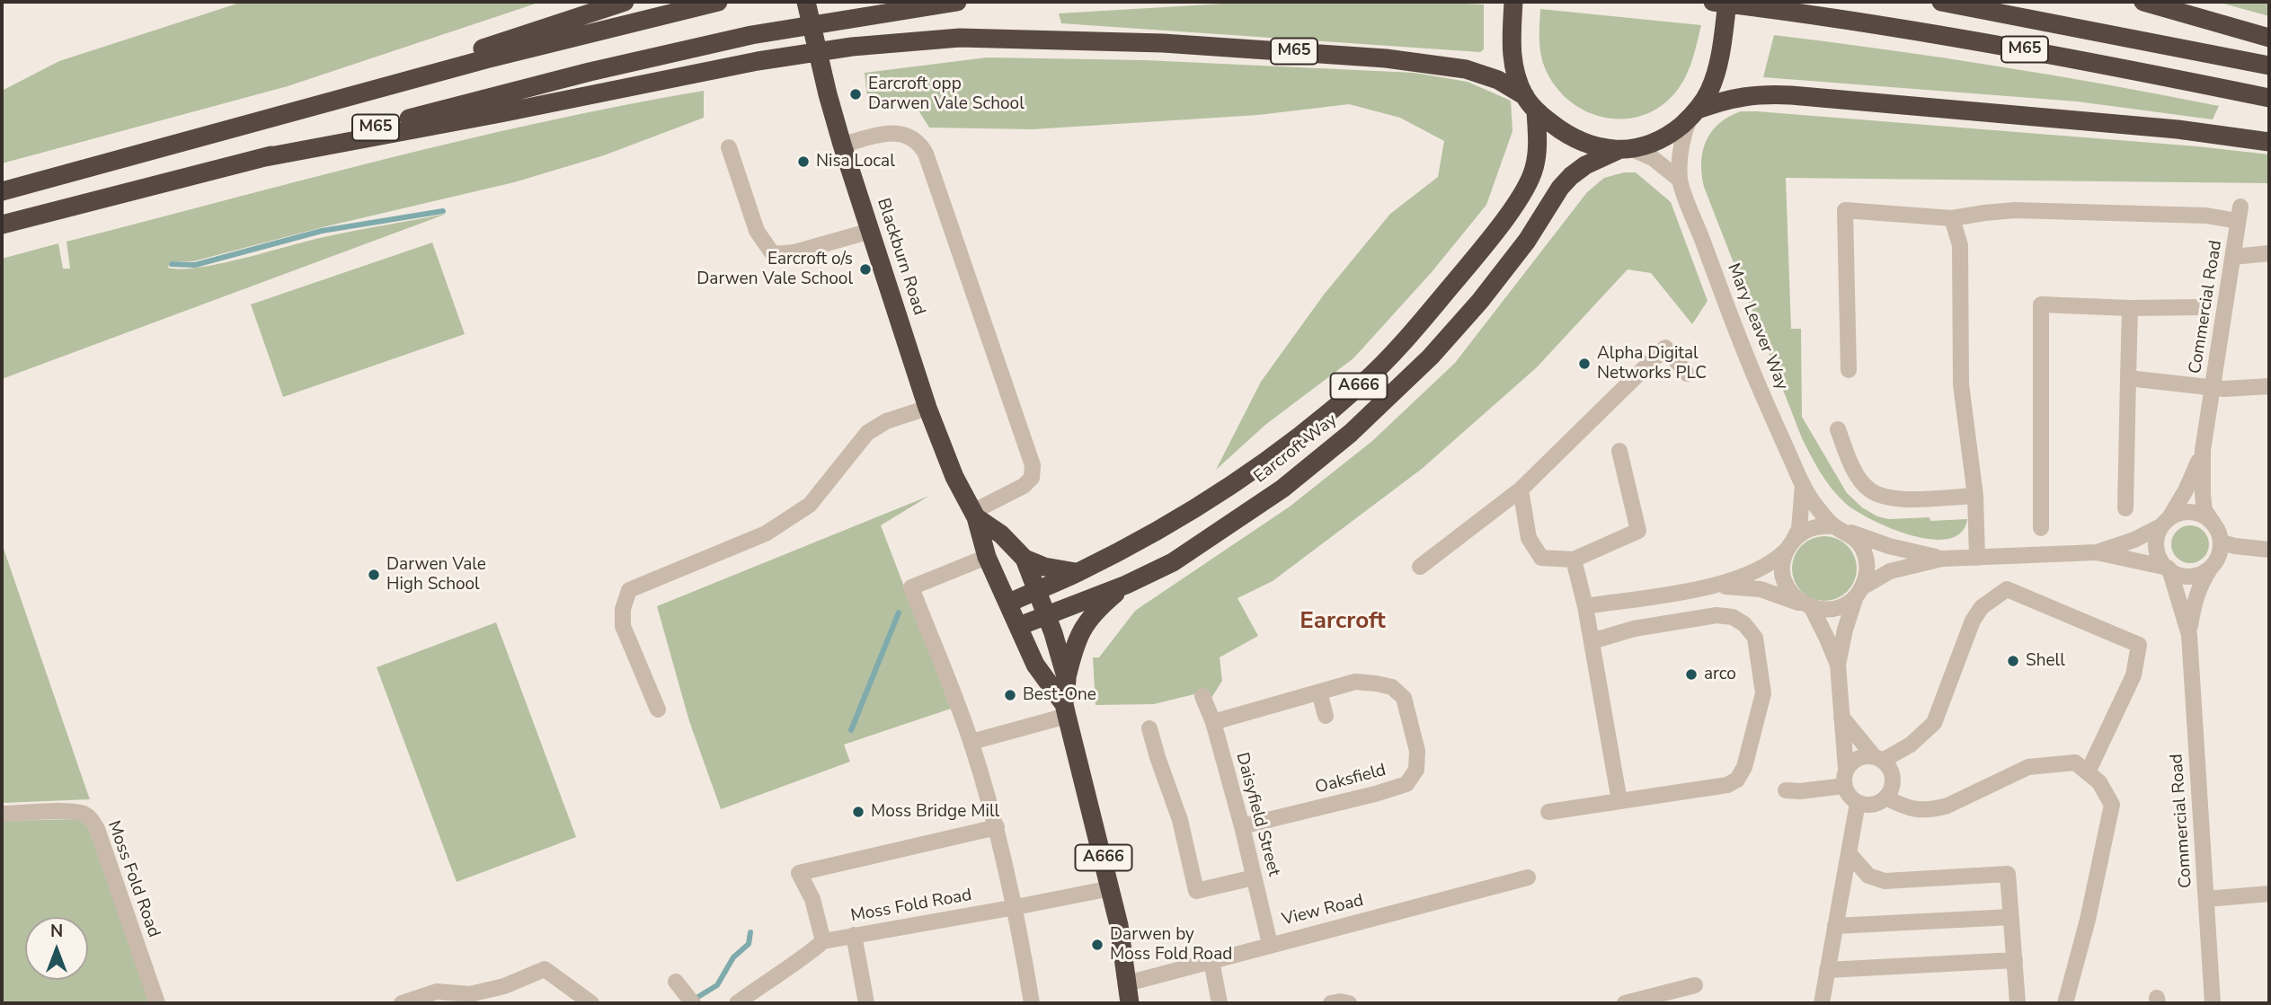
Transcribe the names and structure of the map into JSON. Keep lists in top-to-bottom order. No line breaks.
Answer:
{"streets":{"highway":["M65","Blackburn Road","A666","Earcroft Way"],"street":["Commercial Road","Mary Leaver Way","Oaksfield","Daisyfield Street","Moss Fold Road","View Road"]},"crossings":[["M65","A666"],["M65","Earcroft Way"],["Blackburn Road","Earcroft Way"],["Blackburn Road","Moss Fold Road"],["Blackburn Road","View Road"],["Mary Leaver Way","A666"],["A666","Earcroft Way"],["Oaksfield","Daisyfield Street"],["Daisyfield Street","View Road"]],"districts":["Earcroft"],"places":["Earcroft opp Darwen Vale School","Nisa Local","Earcroft o/s Darwen Vale School","Alpha Digital Networks PLC","Darwen Vale High School","Shell","arco","Best-One","Moss Bridge Mill","Darwen by Moss Fold Road"],"north":"top"}
